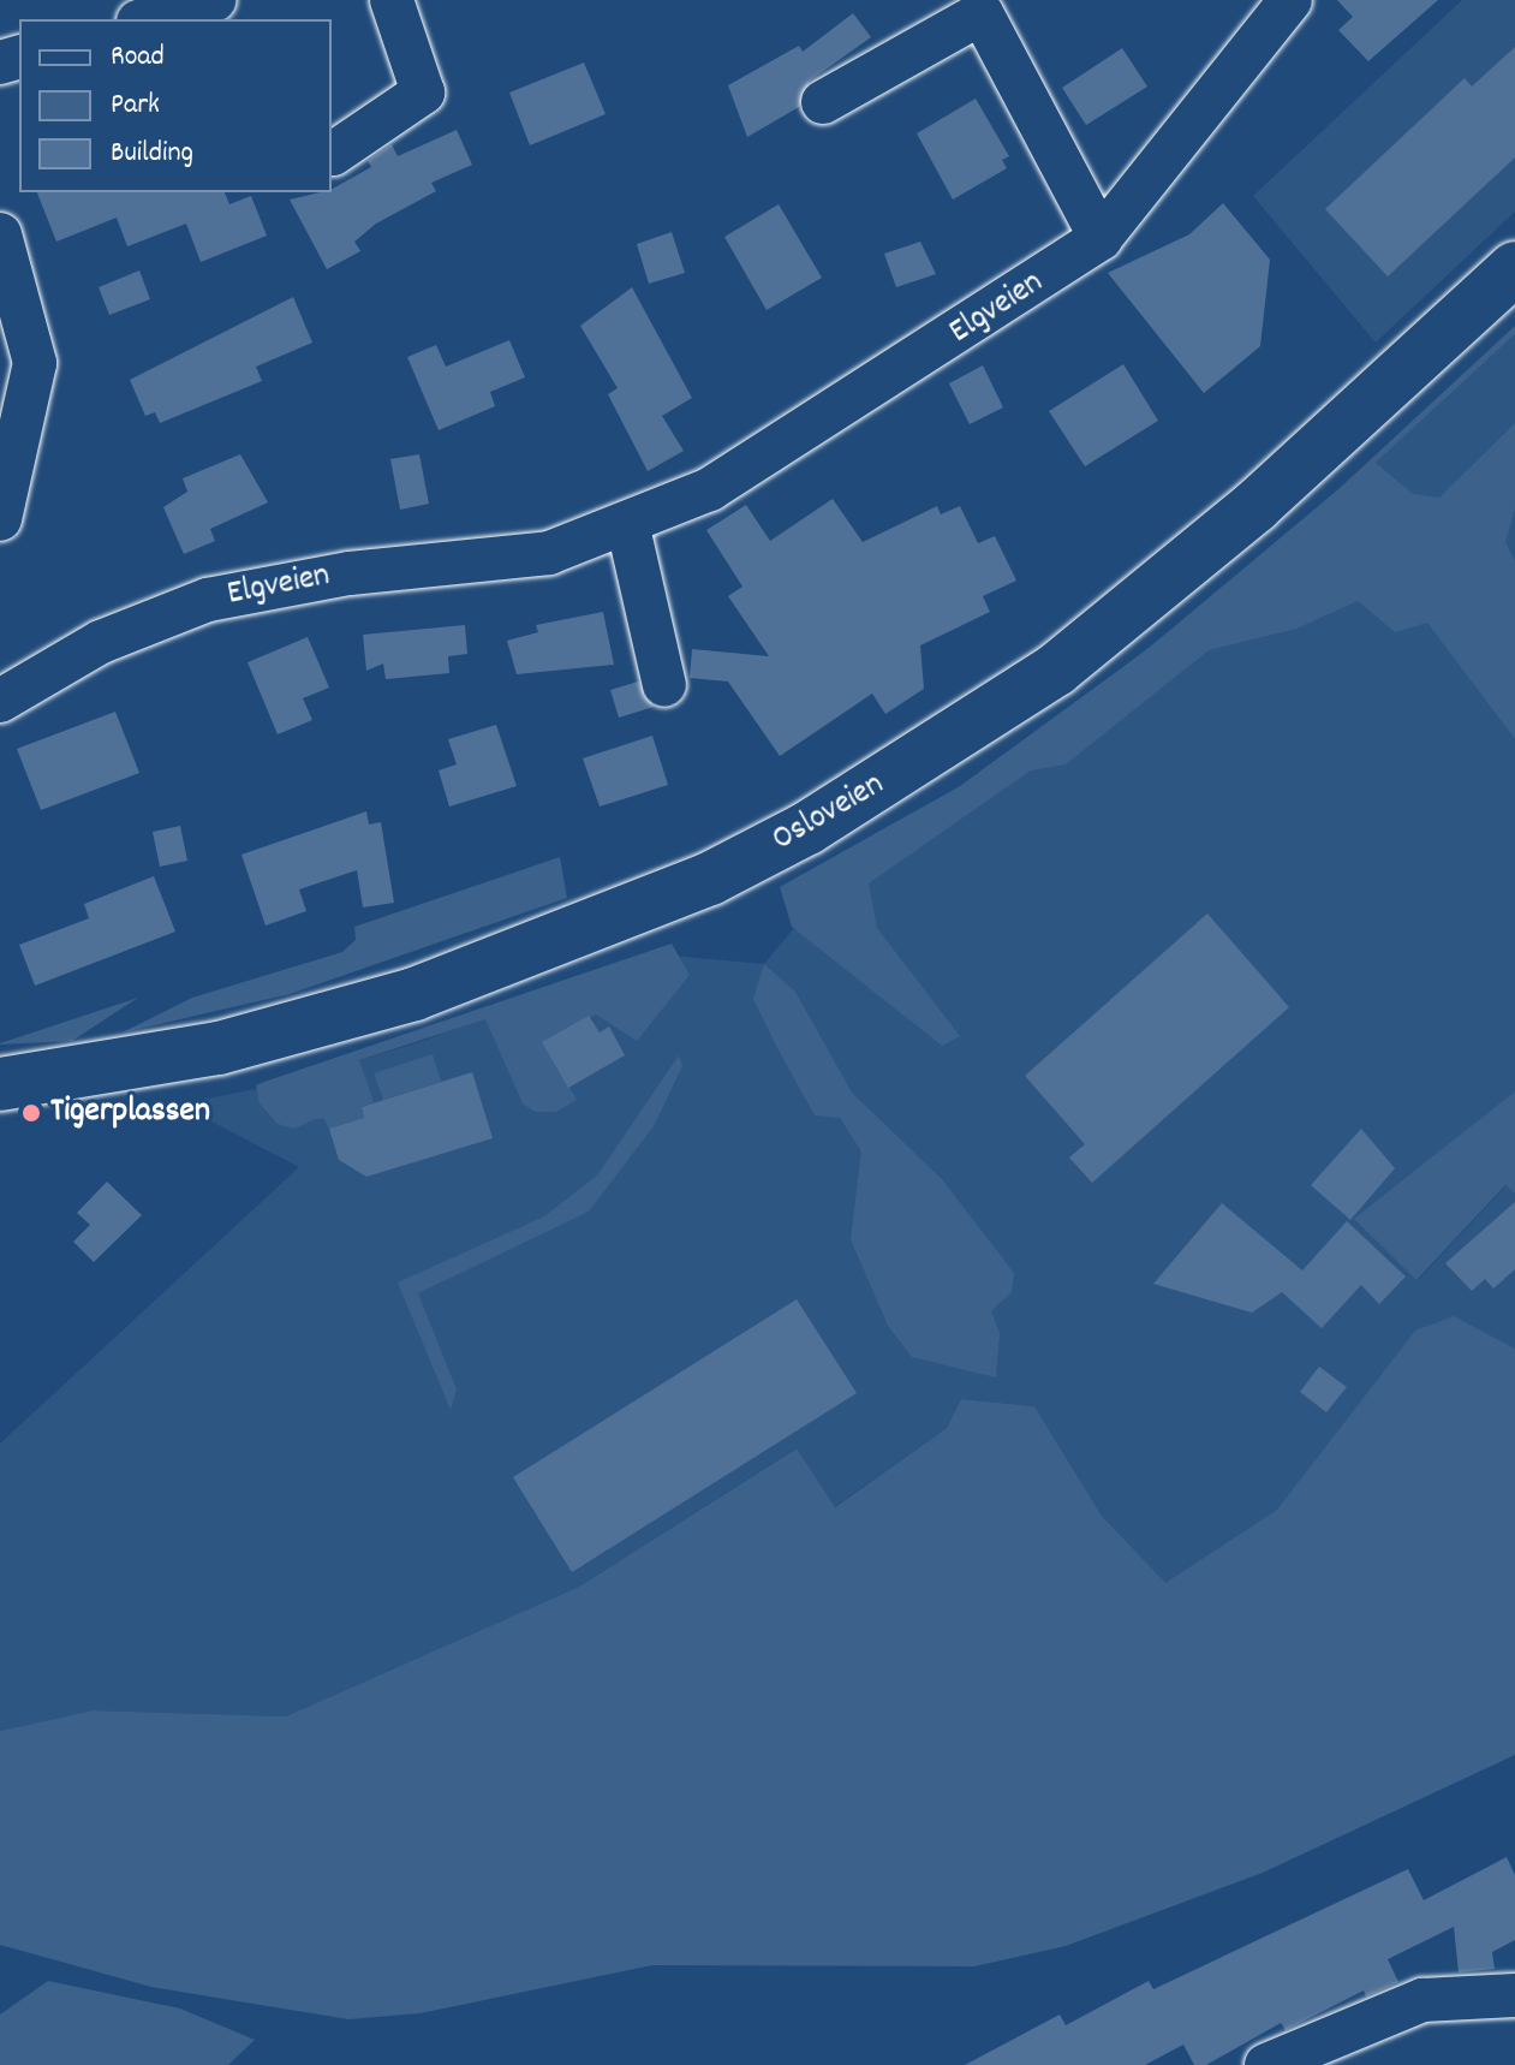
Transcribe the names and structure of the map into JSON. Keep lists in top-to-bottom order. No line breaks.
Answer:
{"streets":{"main road":["Osloveien"],"street":["Elgveien"]},"places":["Tigerplassen"],"legend":["Road","Park","Building"]}
